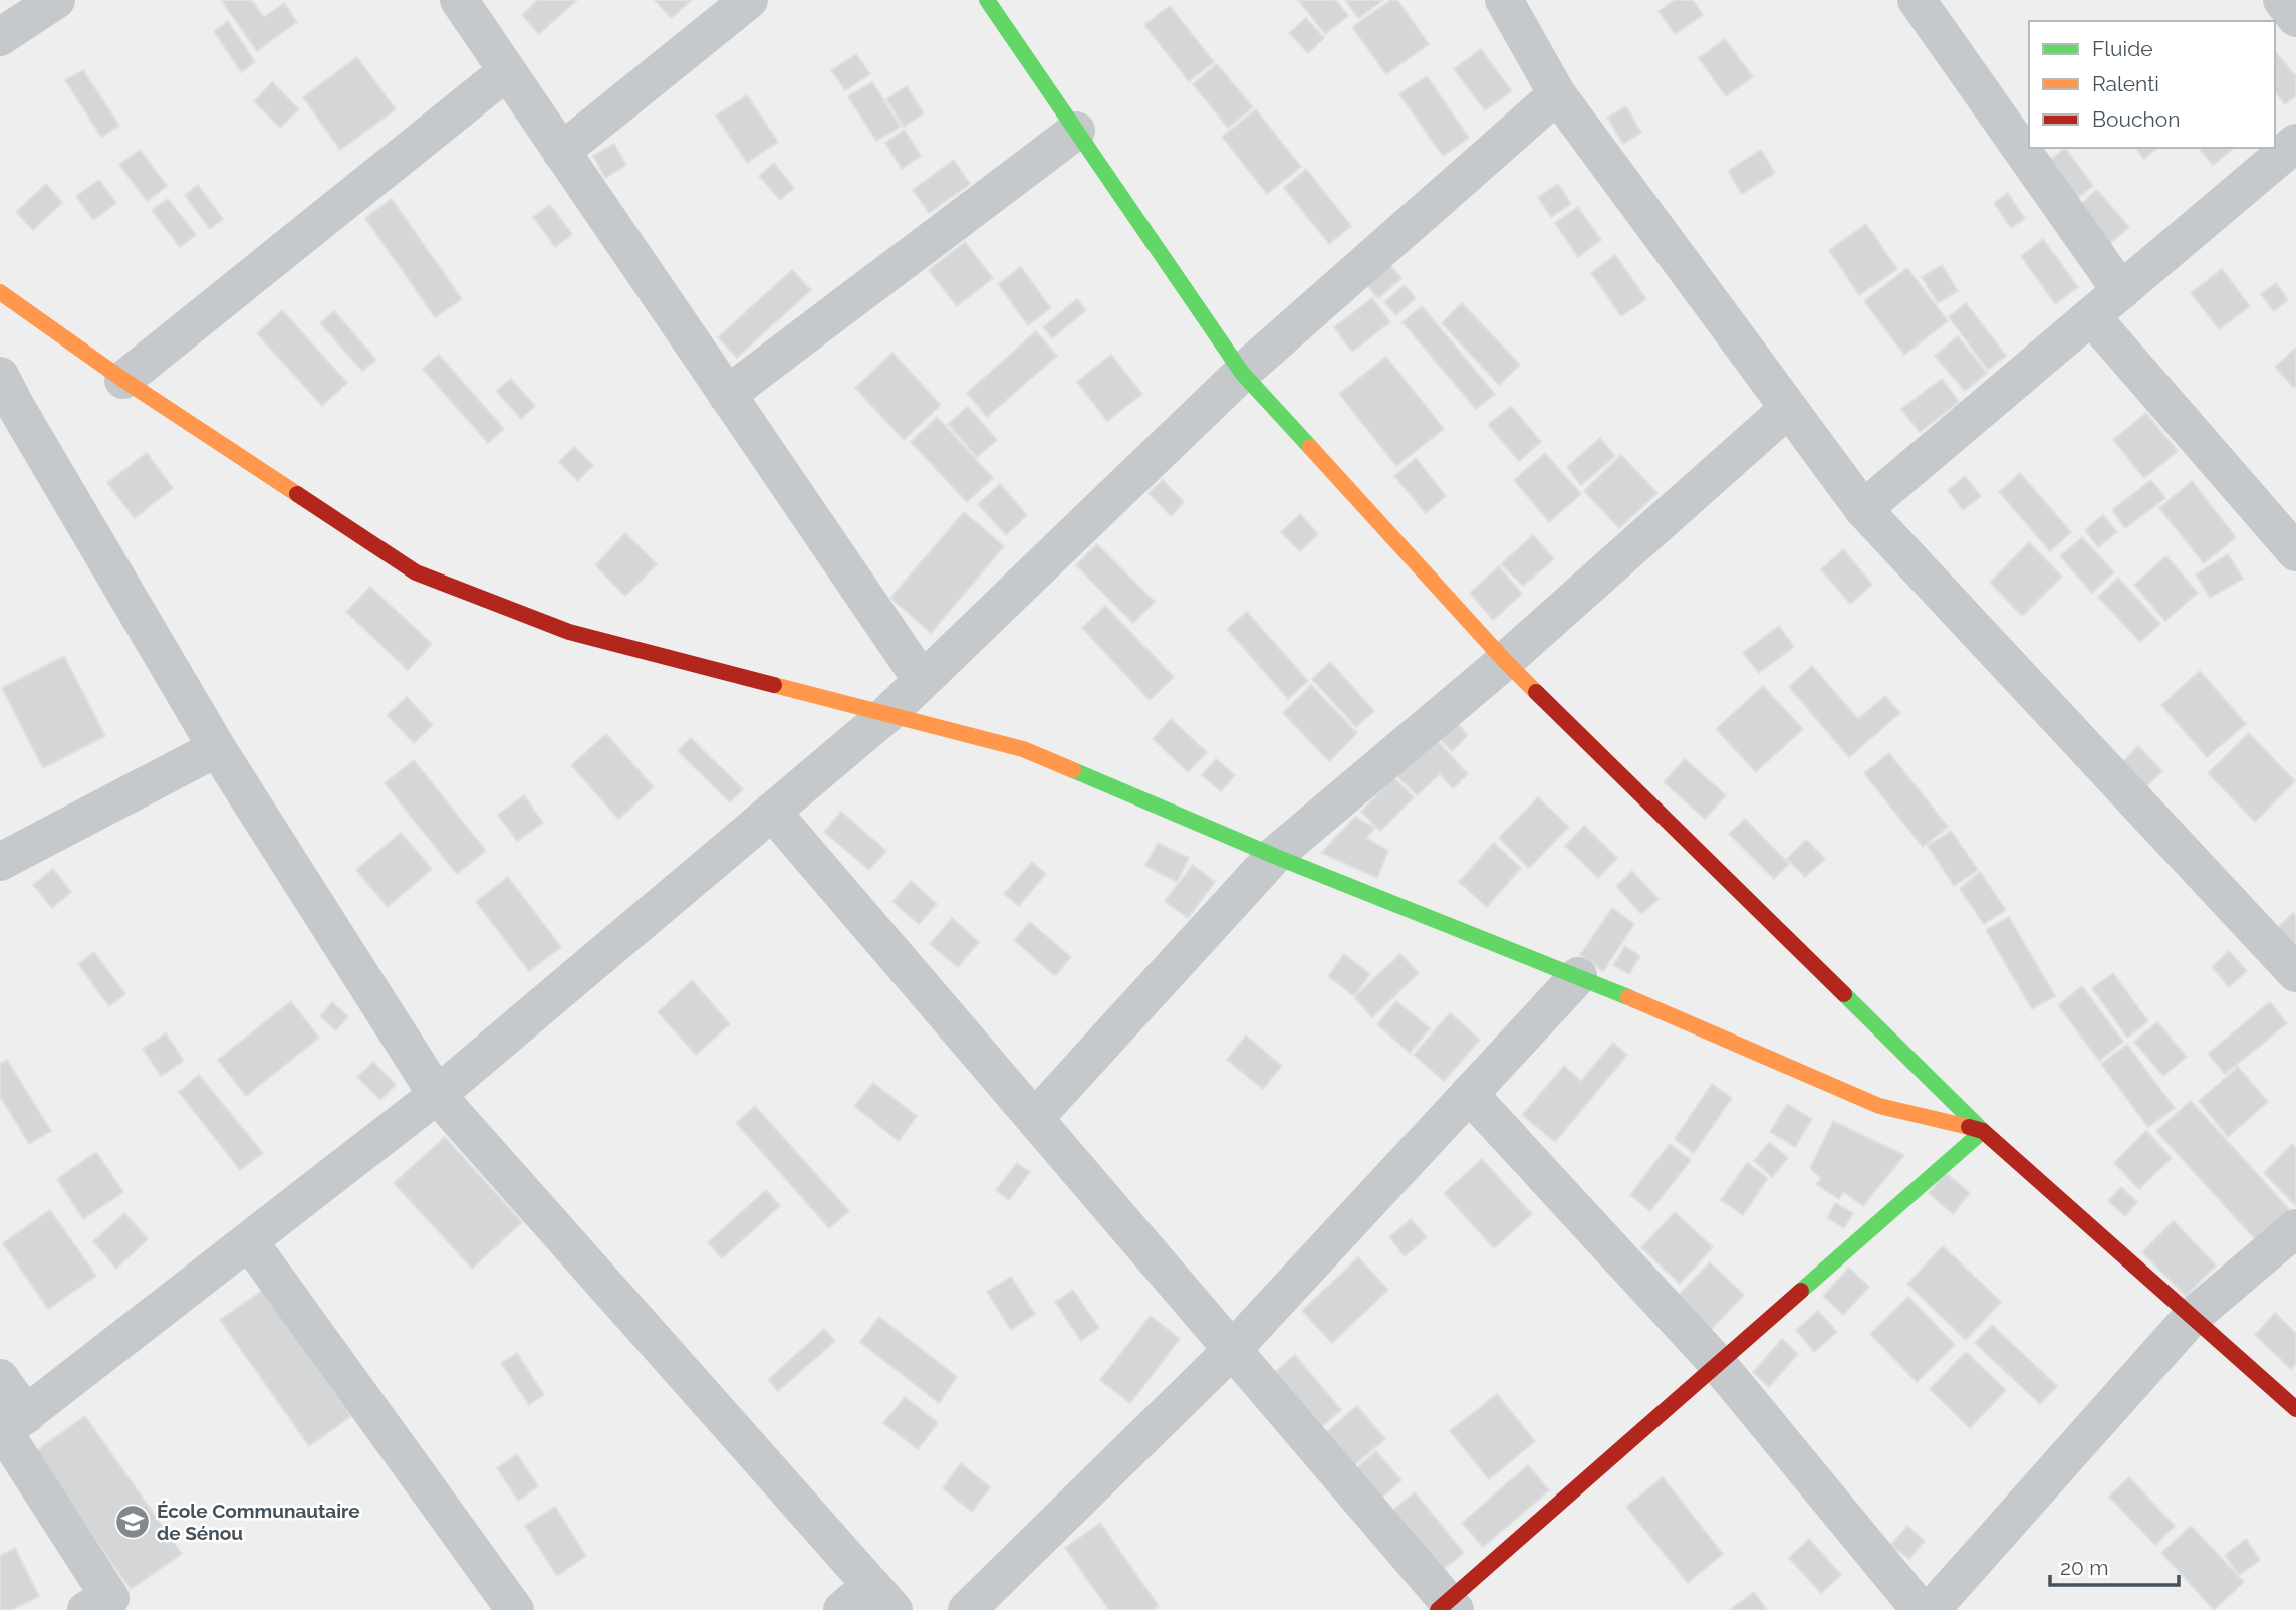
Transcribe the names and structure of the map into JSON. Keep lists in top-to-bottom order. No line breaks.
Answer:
{"places":{"school or university":["École Communautaire de Sénou"]},"legend":["Fluide","Ralenti","Bouchon"],"scale_bar":"20 m"}
